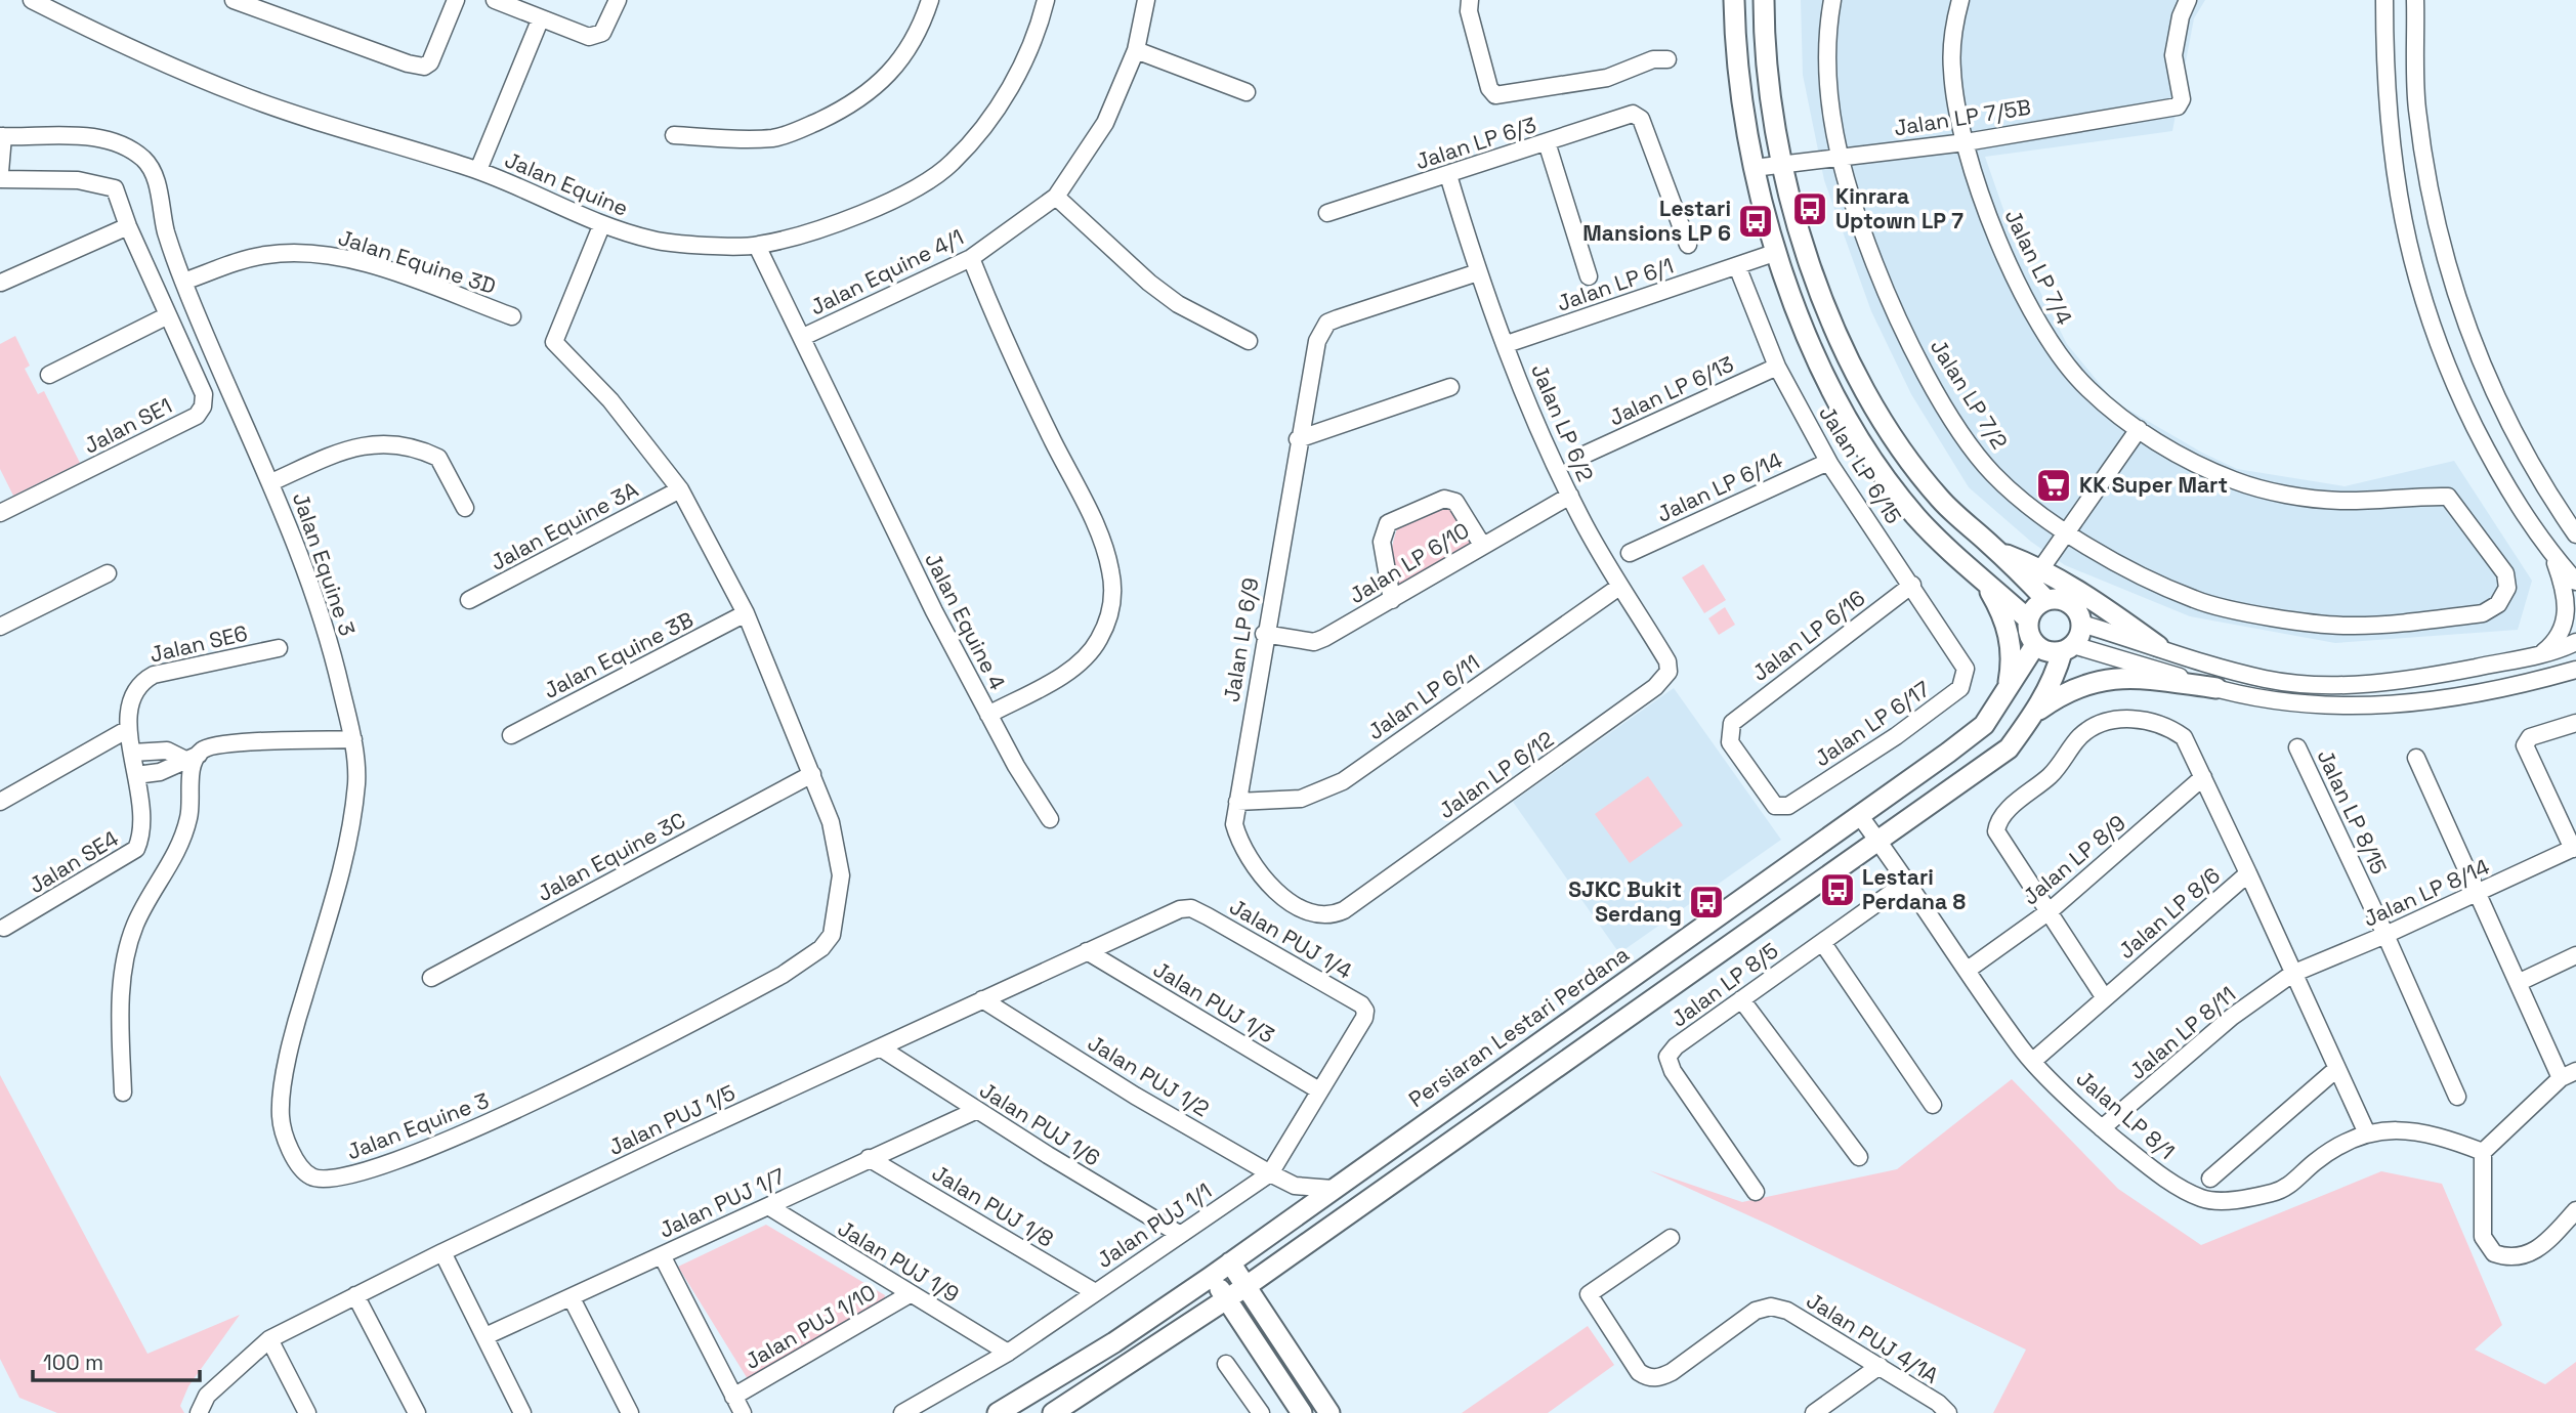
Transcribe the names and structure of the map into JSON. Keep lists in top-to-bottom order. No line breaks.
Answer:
{"streets":{"main road":["Persiaran Lestari Perdana"],"street":["Jalan LP 7/5B","Jalan LP 6/3","Jalan Equine","Jalan Equine 3D","Jalan LP 7/4","Jalan Equine 4/1","Jalan LP 6/1","Jalan LP 6/13","Jalan LP 7/2","Jalan LP 6/2","Jalan SE1","Jalan LP 6/15","Jalan LP 6/14","Jalan Equine 3A","Jalan LP 6/10","Jalan Equine 3","Jalan Equine 4","Jalan LP 6/16","Jalan LP 6/9","Jalan SE6","Jalan Equine 3B","Jalan LP 6/11","Jalan LP 6/17","Jalan LP 6/12","Jalan LP 8/15","Jalan Equine 3C","Jalan LP 8/9","Jalan SE4","Jalan LP 8/14","Jalan LP 8/6","Jalan PUJ 1/4","Jalan LP 8/5","Jalan PUJ 1/3","Jalan LP 8/11","Jalan PUJ 1/2","Jalan LP 8/1","Jalan PUJ 1/5","Jalan PUJ 1/6","Jalan PUJ 1/7","Jalan PUJ 1/8","Jalan PUJ 1/1","Jalan PUJ 1/9","Jalan PUJ 1/10","Jalan PUJ 4/1A"]},"crossings":[["Jalan LP 7/5B","Jalan LP 7/4"],["Jalan LP 7/5B","Jalan LP 7/2"],["Jalan LP 6/3","Jalan LP 6/2"],["Jalan Equine","Jalan Equine 3"],["Jalan Equine","Jalan Equine 4"],["Jalan Equine 3D","Jalan Equine 3"],["Jalan LP 7/4","Jalan LP 7/2"],["Jalan Equine 4/1","Jalan Equine 4"],["Jalan LP 6/1","Jalan LP 6/2"],["Jalan LP 6/1","Jalan LP 6/15"],["Jalan LP 6/13","Jalan LP 6/15"],["Jalan LP 6/2","Jalan LP 6/10"],["Jalan LP 6/2","Jalan LP 6/9"],["Jalan LP 6/2","Jalan LP 6/11"],["Jalan LP 6/2","Jalan LP 6/12"],["Jalan LP 6/15","Jalan LP 6/14"],["Jalan LP 6/15","Jalan LP 6/16"],["Jalan LP 6/15","Jalan LP 6/17"],["Jalan Equine 3A","Jalan Equine 3"],["Jalan LP 6/10","Jalan LP 6/9"],["Jalan Equine 3","Jalan Equine 3B"],["Jalan Equine 3","Jalan Equine 3C"],["Jalan LP 6/16","Jalan LP 6/17"],["Jalan LP 6/9","Jalan LP 6/11"],["Jalan LP 6/9","Jalan LP 6/12"],["Jalan SE6","Jalan SE4"],["Jalan LP 8/15","Jalan LP 8/14"],["Jalan LP 8/9","Jalan LP 8/1"],["Jalan LP 8/14","Jalan LP 8/6"],["Jalan LP 8/14","Jalan LP 8/11"],["Jalan LP 8/6","Jalan LP 8/11"],["Jalan LP 8/6","Jalan LP 8/1"],["Jalan PUJ 1/4","Jalan PUJ 1/5"],["Jalan PUJ 1/4","Jalan PUJ 1/1"],["Jalan LP 8/5","Jalan LP 8/1"],["Jalan PUJ 1/3","Jalan PUJ 1/5"],["Jalan PUJ 1/3","Jalan PUJ 1/1"],["Persiaran Lestari Perdana","Jalan PUJ 1/2"],["Persiaran Lestari Perdana","Jalan LP 8/1"],["Jalan LP 8/11","Jalan LP 8/1"],["Jalan PUJ 1/2","Jalan PUJ 1/5"],["Jalan PUJ 1/2","Jalan PUJ 1/1"],["Jalan PUJ 1/5","Jalan PUJ 1/6"],["Jalan PUJ 1/6","Jalan PUJ 1/7"],["Jalan PUJ 1/6","Jalan PUJ 1/1"],["Jalan PUJ 1/7","Jalan PUJ 1/8"],["Jalan PUJ 1/7","Jalan PUJ 1/9"],["Jalan PUJ 1/8","Jalan PUJ 1/1"],["Jalan PUJ 1/1","Jalan PUJ 1/9"],["Jalan PUJ 1/9","Jalan PUJ 1/10"]],"places":{"bus stop":["Kinrara Uptown LP 7","Lestari Mansions LP 6","Lestari Perdana 8","SJKC Bukit Serdang"],"supermarket":["KK Super Mart"]},"scale_bar":"100 m"}
